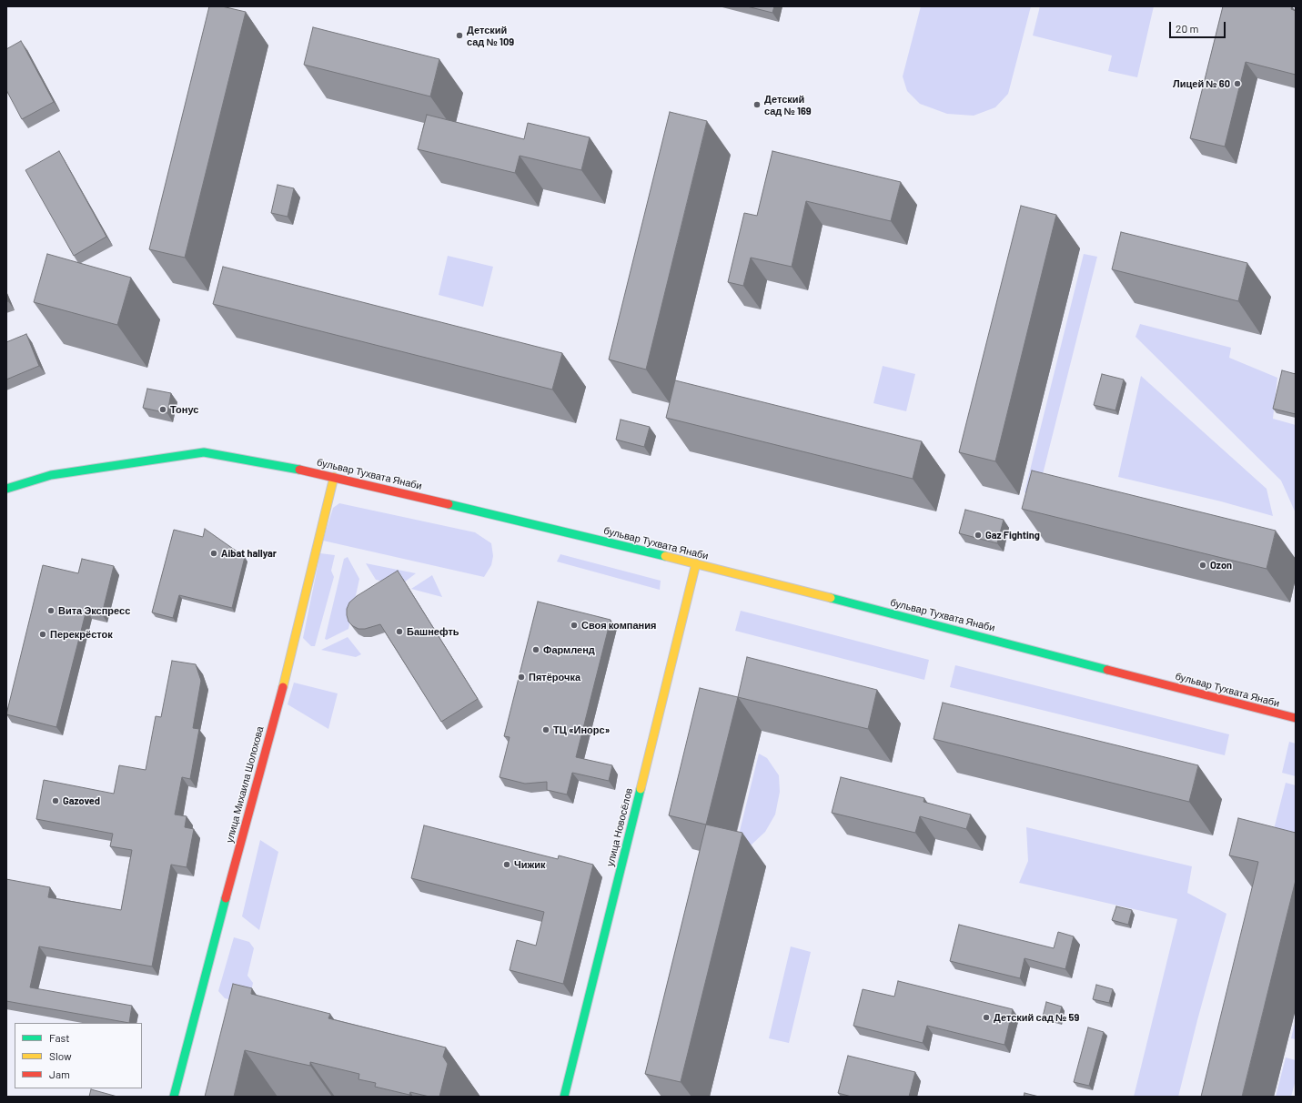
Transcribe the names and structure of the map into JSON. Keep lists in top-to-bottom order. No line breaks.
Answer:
{"streets":{"main road":["бульвар Тухвата Янаби","улица Михаила Шолохова","улица Новосёлов"]},"crossings":[["бульвар Тухвата Янаби","улица Михаила Шолохова"],["бульвар Тухвата Янаби","улица Новосёлов"]],"places":["Детский сад № 109","Лицей № 60","Детский сад № 169","Тонус","Gaz Fighting","Aibat hallyar","Ozon","Вита Экспресс","Своя компания","Башнефть","Перекрёсток","Фармленд","Пятёрочка","ТЦ «Инорс»","Gazoved","Чижик","Детский сад № 59"],"legend":["Fast","Slow","Jam"],"scale_bar":"20 m"}
